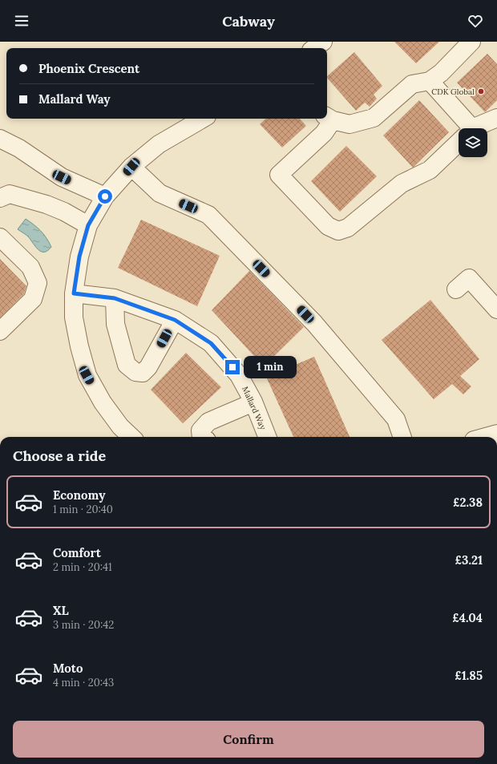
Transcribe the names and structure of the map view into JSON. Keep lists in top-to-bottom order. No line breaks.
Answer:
{"streets":{"street":["Mallard Way"]},"places":["CDK Global"],"page":{"header":"Cabway","banner":["Phoenix Crescent","Mallard Way"],"bubble":"1 min","heading":"Choose a ride","list":[{"name":"Economy","note":"1 min · 20:40","value":"£2.38"},{"name":"Comfort","note":"2 min · 20:41","value":"£3.21"},{"name":"XL","note":"3 min · 20:42","value":"£4.04"},{"name":"Moto","note":"4 min · 20:43","value":"£1.85"}],"buttons":"Confirm"}}
